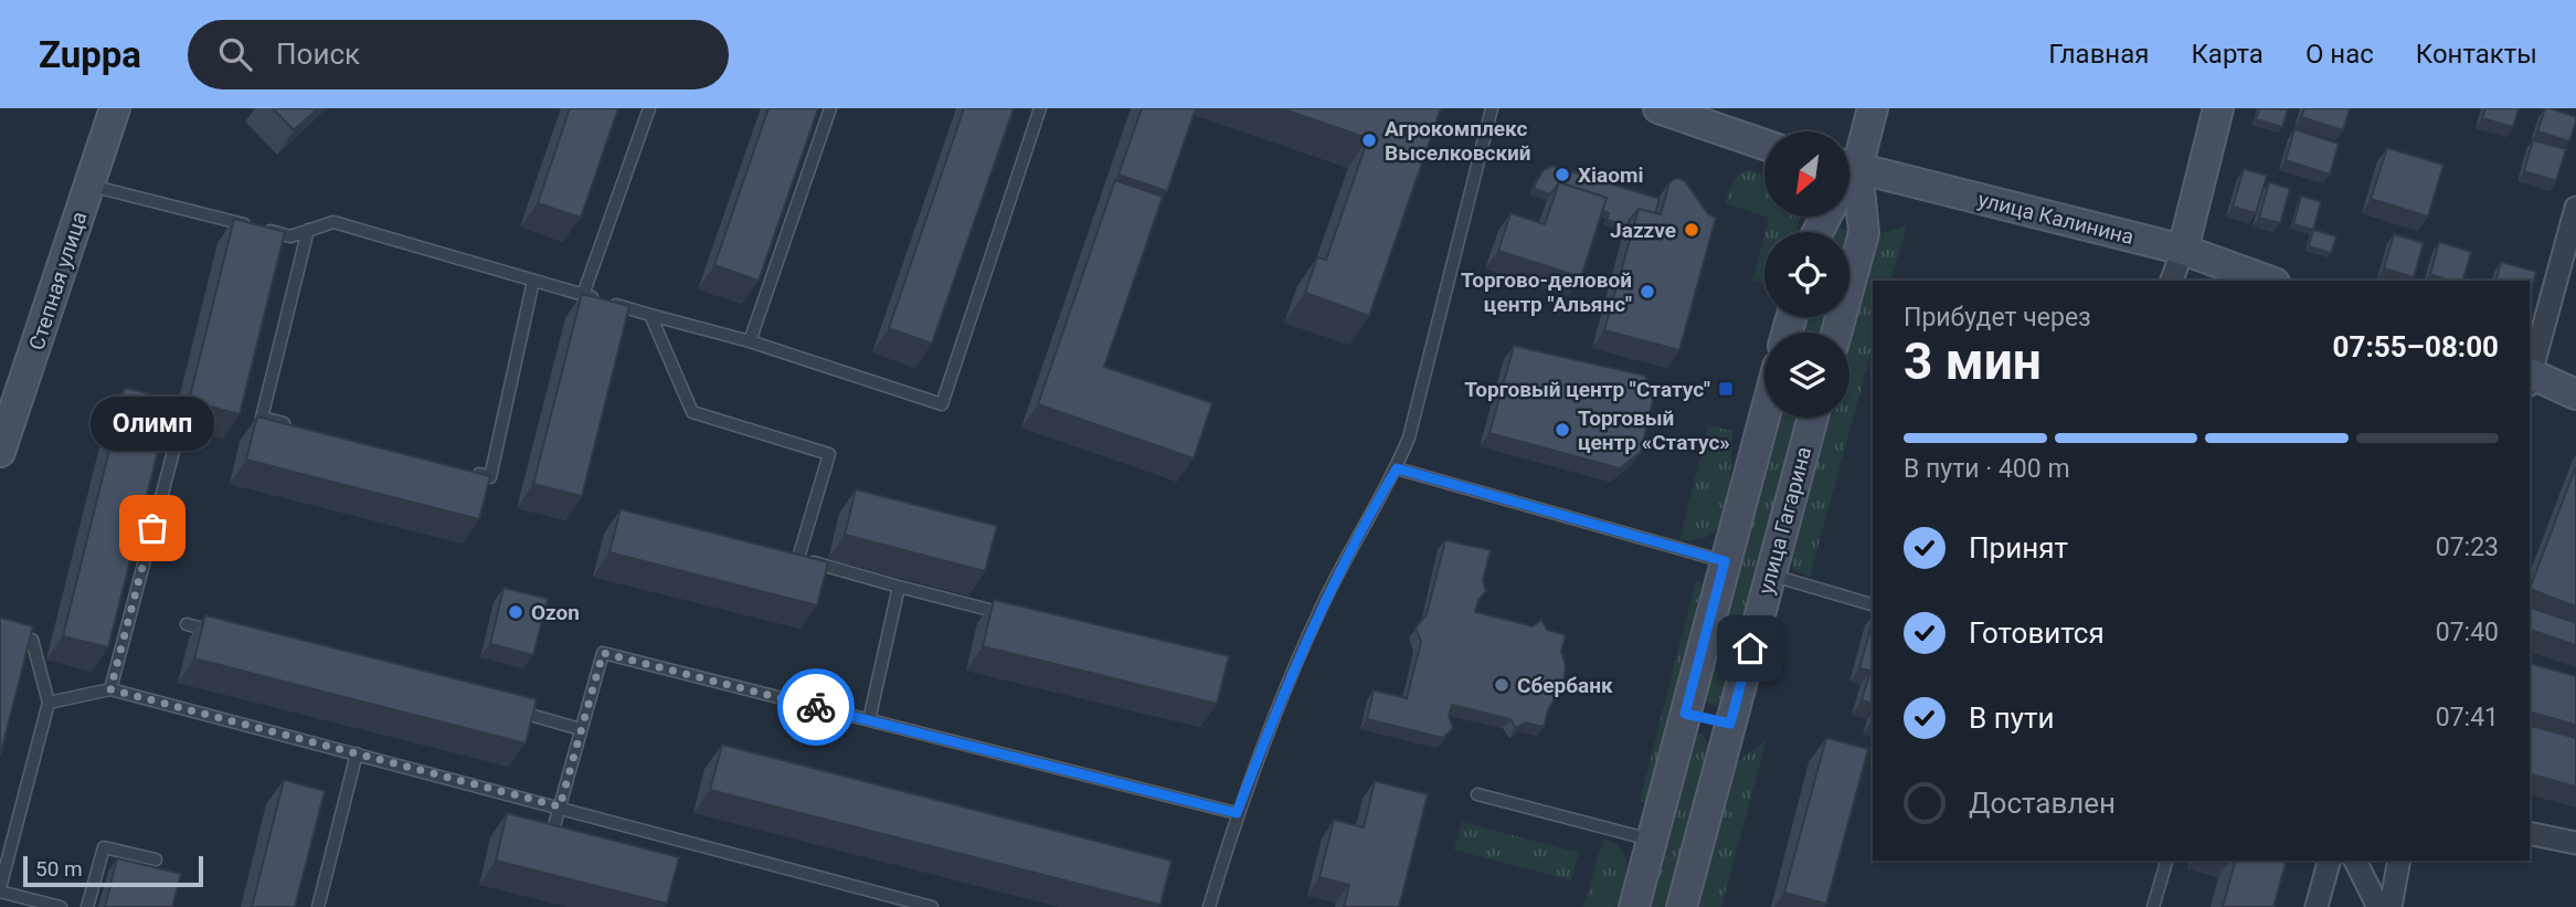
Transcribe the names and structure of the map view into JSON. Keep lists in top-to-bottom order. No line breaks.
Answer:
{"streets":{"main road":["улица Калинина","Степная улица","улица Гагарина"]},"places":{"other":["Агрокомплекс Выселковский","Xiaomi","Jazzve","Торгово-деловой центр \"Альянс\"","Торговый центр «Статус»","Олимп","Ozon","Сбербанк"],"transit":["Торговый центр \"Статус\""]},"scale_bar":"50 m","north":"bottom left","page":{"header":"Zuppa","search":"Поиск","nav":["Главная","Карта","О нас","Контакты"],"heading":["3 мин","Прибудет через","07:55–08:00"],"bubble":"Олимп","bar":"В пути · 400 m","list":[["Принят","07:23"],["Готовится","07:40"],["В пути","07:41"],"Доставлен"],"scale":"50 m"}}
